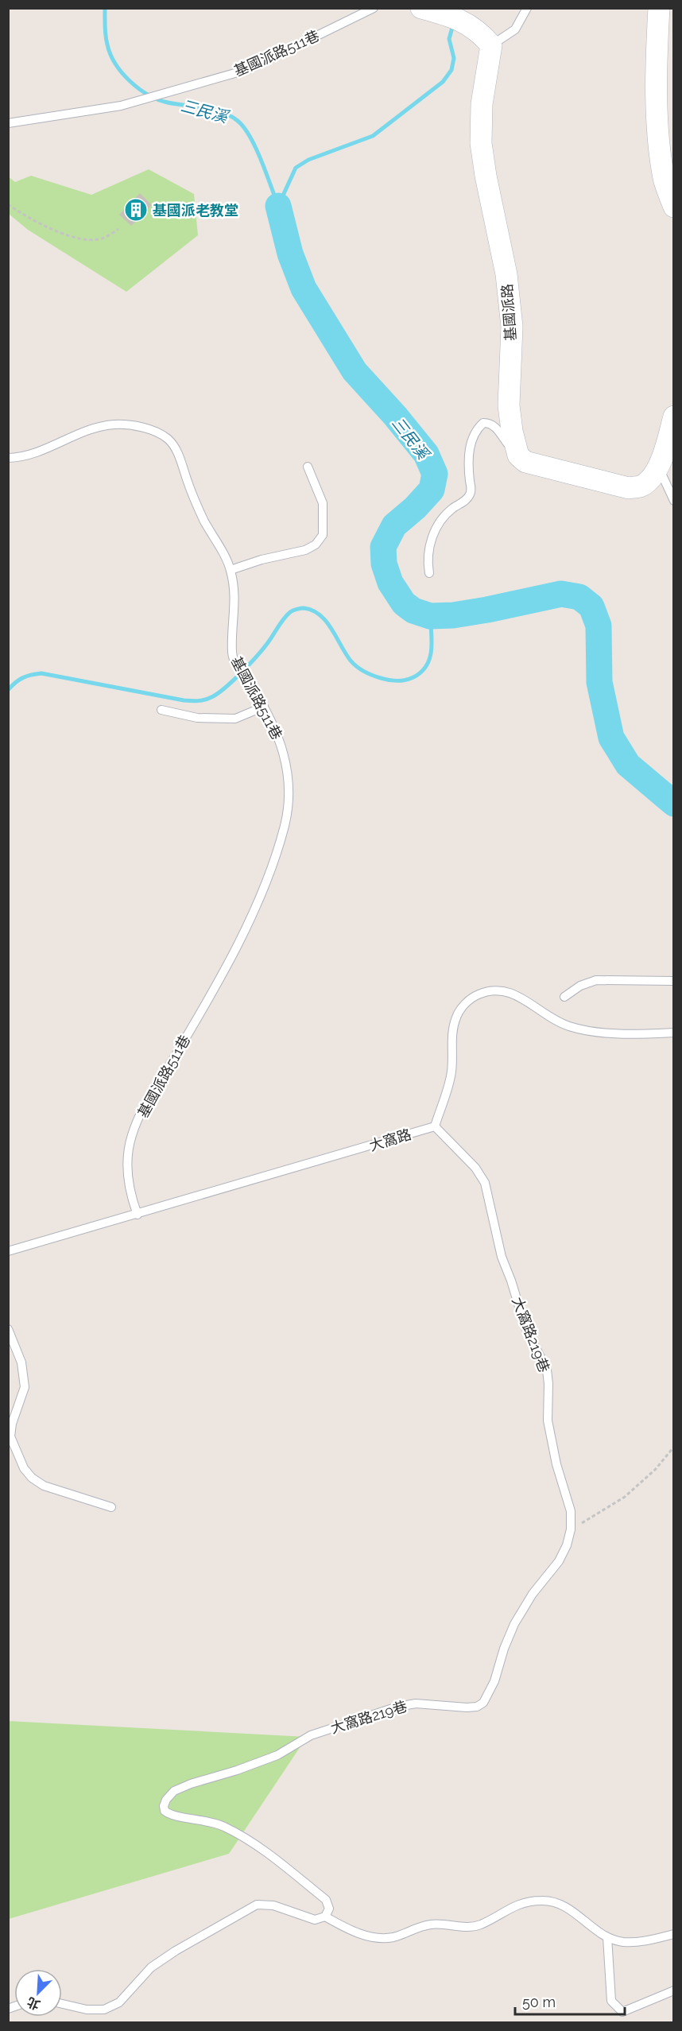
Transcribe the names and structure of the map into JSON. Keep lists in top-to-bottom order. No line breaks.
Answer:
{"streets":{"street":["基國派路"],"lane":["基國派路511巷","大窩路","大窩路219巷"]},"crossings":[["基國派路511巷","大窩路"],["大窩路","大窩路219巷"]],"water":["三民溪"],"places":{"building":["基國派老教堂"]},"scale_bar":"50 m","north":"bottom left"}
